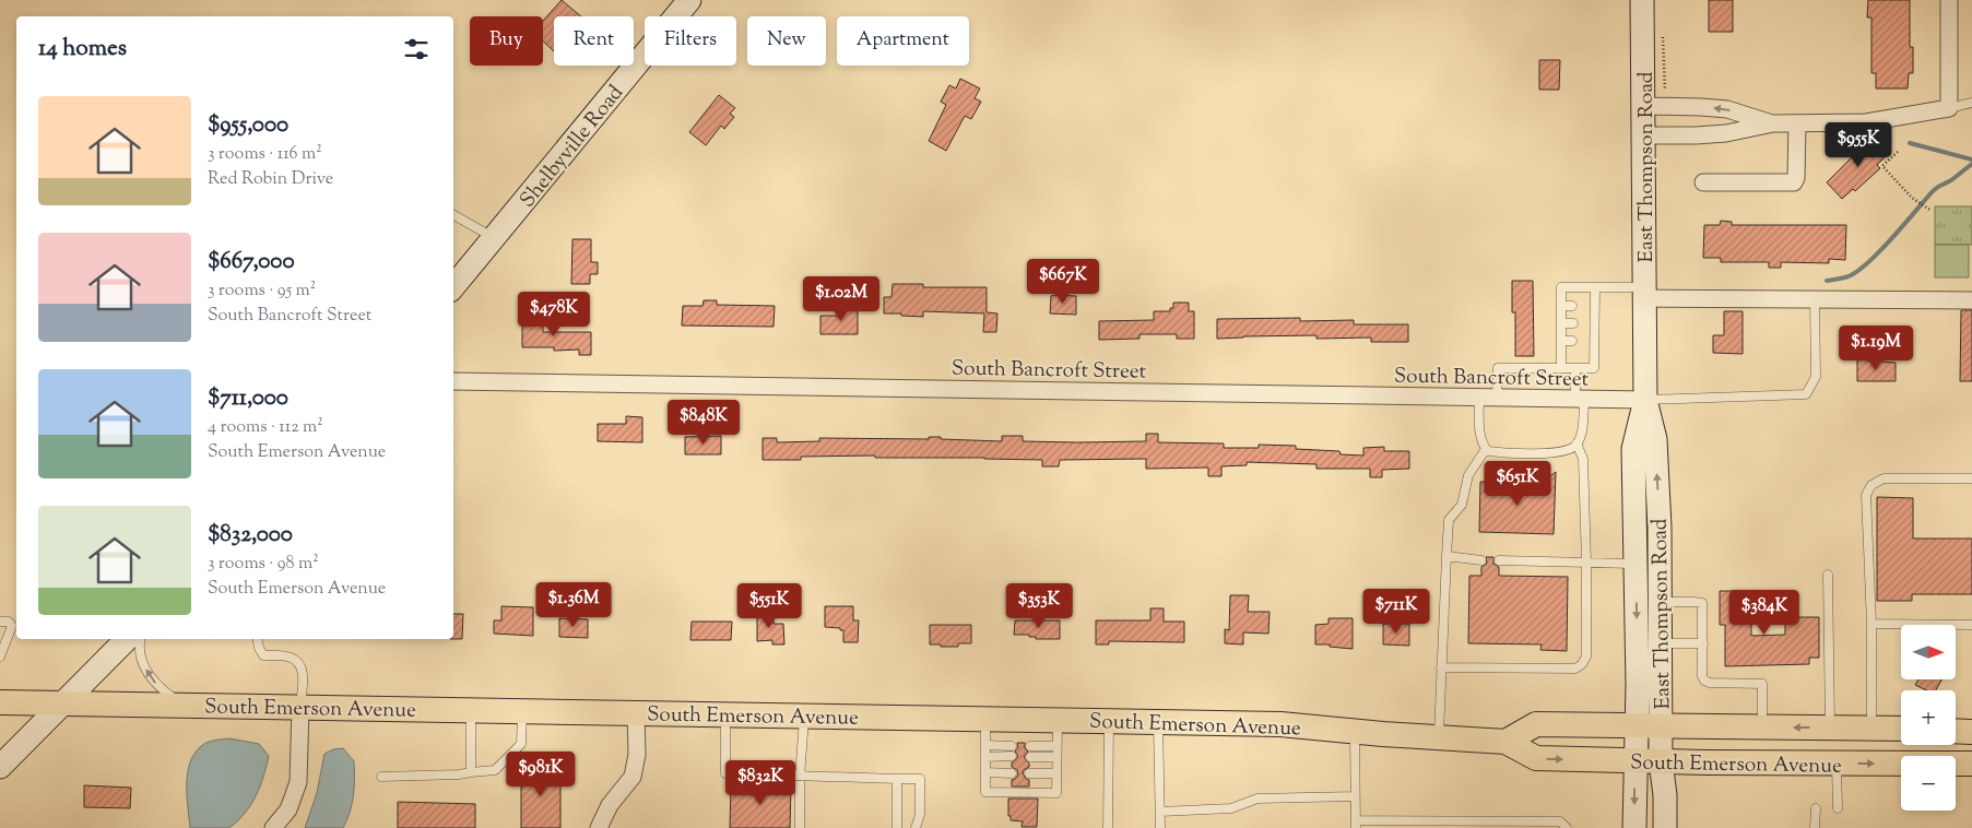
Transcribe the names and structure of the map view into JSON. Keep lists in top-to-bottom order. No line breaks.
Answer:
{"streets":{"main road":["Shelbyville Road","East Thompson Road","South Emerson Avenue"],"street":["South Bancroft Street"]},"crossings":[["East Thompson Road","South Bancroft Street"],["East Thompson Road","South Emerson Avenue"]],"north":"right","page":{"chip":["Buy","Rent","Filters","New","Apartment"],"heading":"14 homes","list":[{"name":"$955,000","note":"3 rooms · 116 m² · Red Robin Drive"},{"name":"$667,000","note":"3 rooms · 95 m² · South Bancroft Street"},{"name":"$711,000","note":"4 rooms · 112 m² · South Emerson Avenue"},{"name":"$832,000","note":"3 rooms · 98 m² · South Emerson Avenue"}],"price":["$955K","$667K","$1.02M","$478K","$1.19M","$848K","$651K","$1.36M","$551K","$353K","$711K","$384K","$981K","$832K"],"map_buttons":["+","−"]}}
